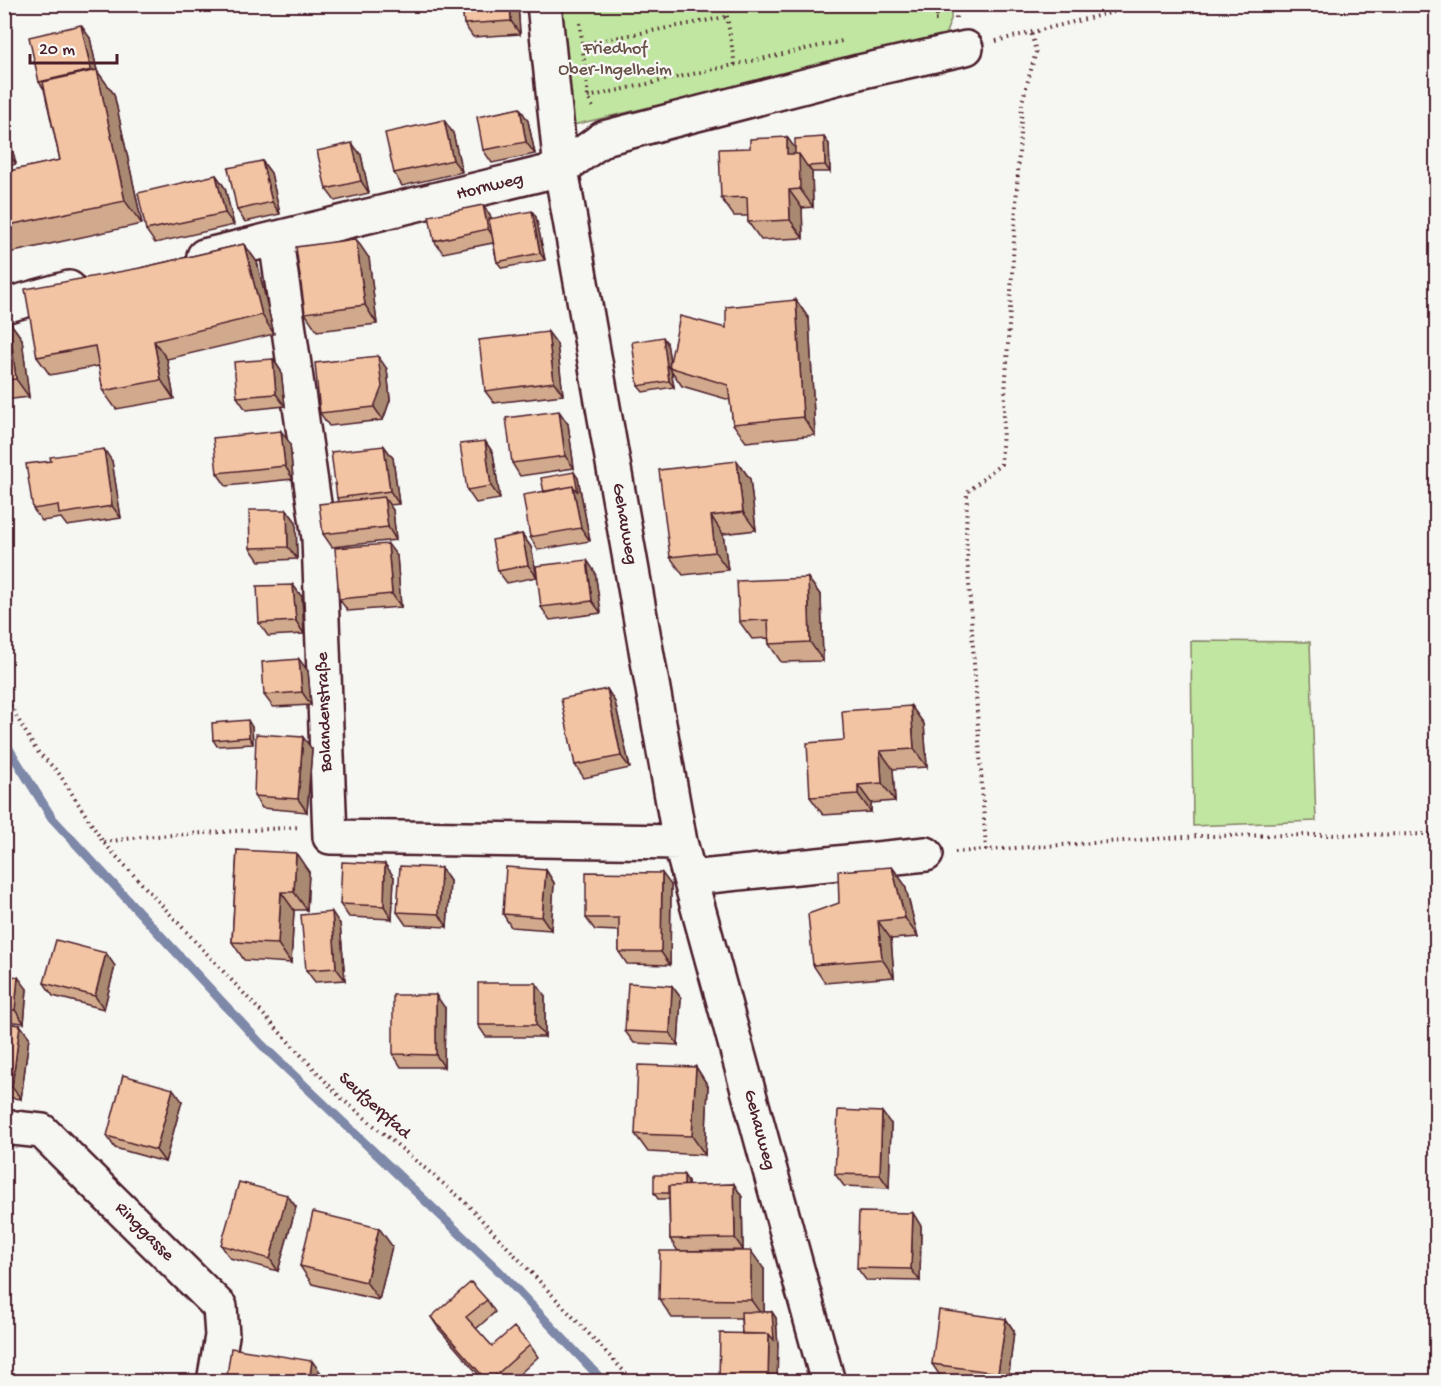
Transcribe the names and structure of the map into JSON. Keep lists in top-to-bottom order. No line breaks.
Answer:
{"streets":{"street":["Hornweg","Gehauweg","Bolandenstraße","Ringgasse"],"path":["Seufzerpfad"]},"crossings":[["Hornweg","Gehauweg"],["Hornweg","Bolandenstraße"]],"parks":["Friedhof Ober-Ingelheim"],"scale_bar":"20 m"}
